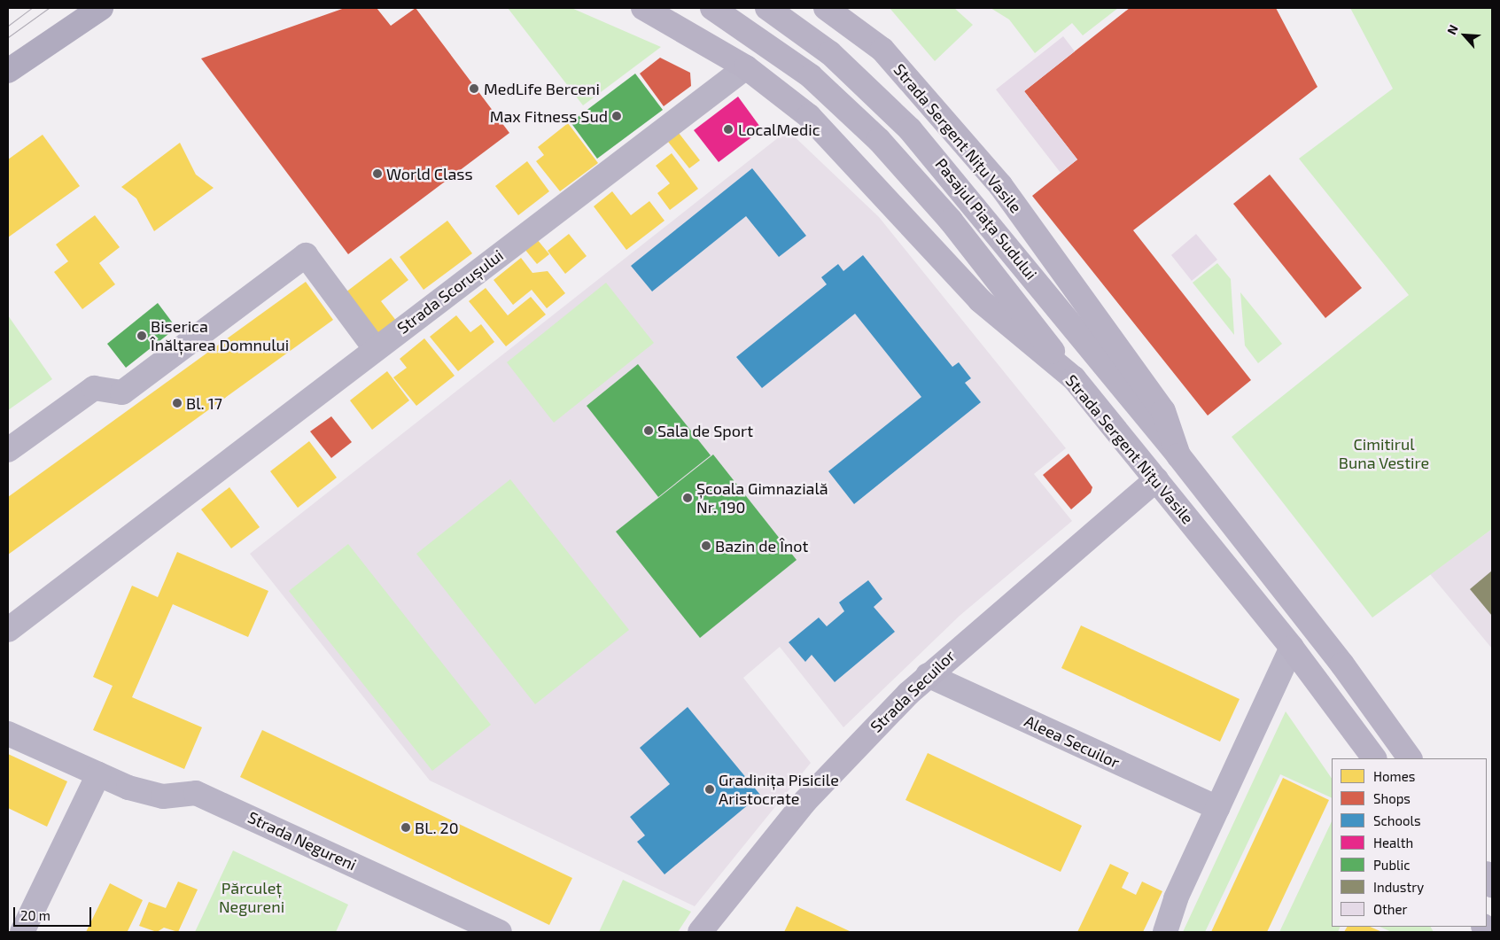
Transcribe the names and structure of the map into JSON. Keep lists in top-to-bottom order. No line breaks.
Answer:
{"streets":{"main road":["Strada Sergent Nițu Vasile","Pasajul Piața Sudului","Strada Secuilor"],"street":["Strada Scorușului","Aleea Secuilor","Strada Negureni"]},"crossings":[["Strada Sergent Nițu Vasile","Pasajul Piața Sudului"],["Strada Sergent Nițu Vasile","Strada Scorușului"],["Strada Sergent Nițu Vasile","Strada Secuilor"],["Strada Secuilor","Aleea Secuilor"]],"parks":["Cimitirul Buna Vestire","Părculeț Negureni"],"places":["MedLife Berceni","Max Fitness Sud","LocalMedic","World Class","Biserica Înălțarea Domnului","Bl. 17","Sala de Sport","Școala Gimnazială Nr. 190","Bazin de Înot","Gradinița Pisicile Aristocrate","BL. 20"],"legend":["Homes","Shops","Schools","Health","Public","Industry","Other"],"scale_bar":"20 m","north":"top left"}
